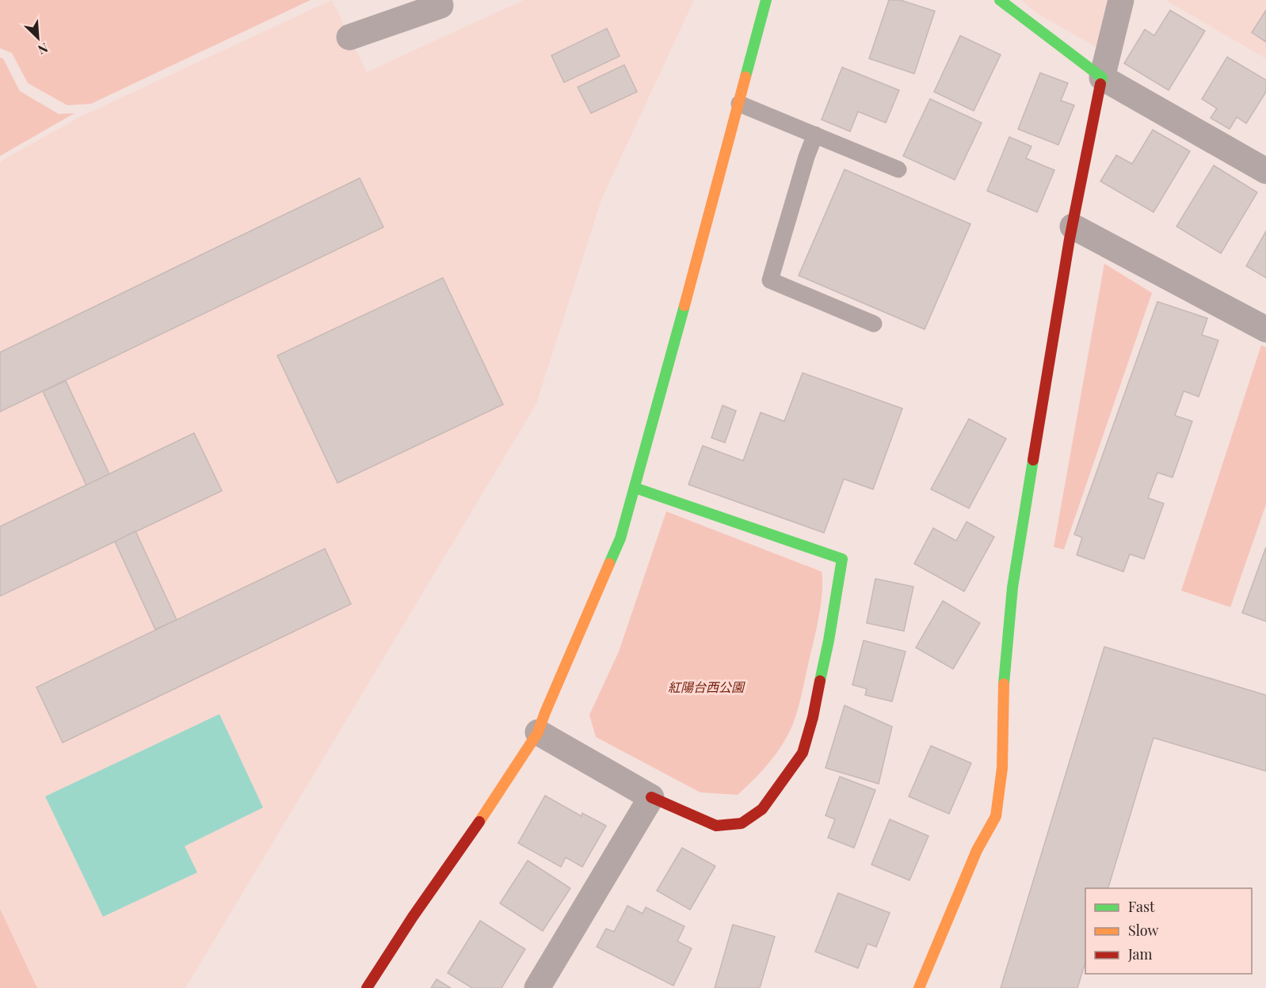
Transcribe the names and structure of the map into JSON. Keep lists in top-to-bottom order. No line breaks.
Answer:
{"parks":["紅陽台西公園"],"legend":["Fast","Slow","Jam"],"north":"bottom right"}
